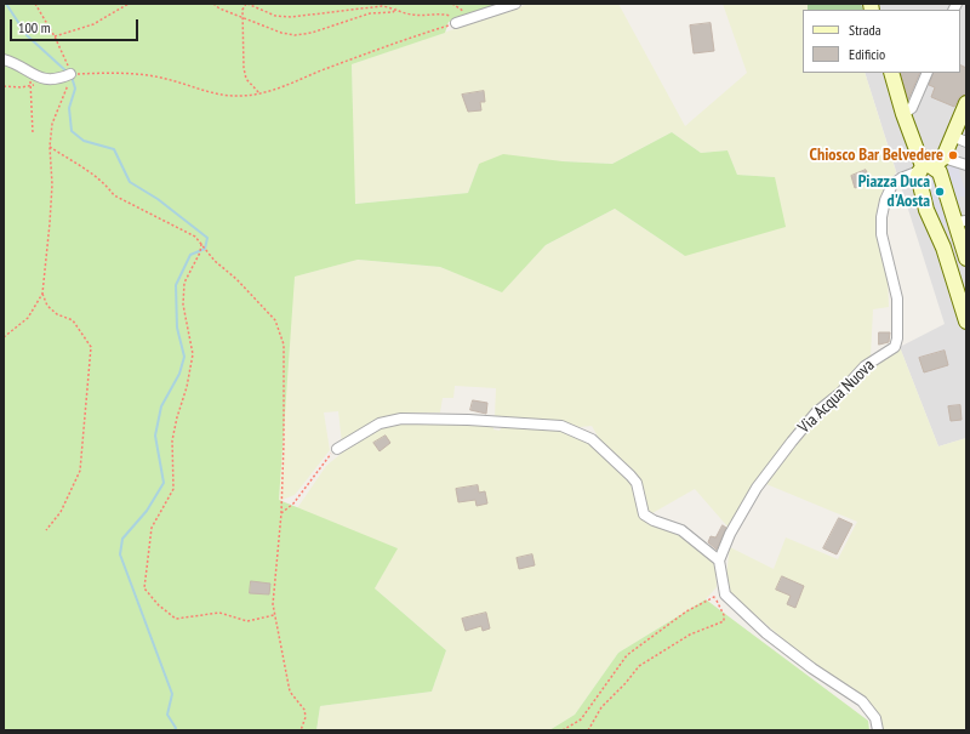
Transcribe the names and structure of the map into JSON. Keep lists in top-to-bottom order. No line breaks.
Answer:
{"streets":{"street":["Via Acqua Nuova"]},"places":["Chiosco Bar Belvedere","Piazza Duca d'Aosta"],"legend":["Strada","Edificio"],"scale_bar":"100 m"}
